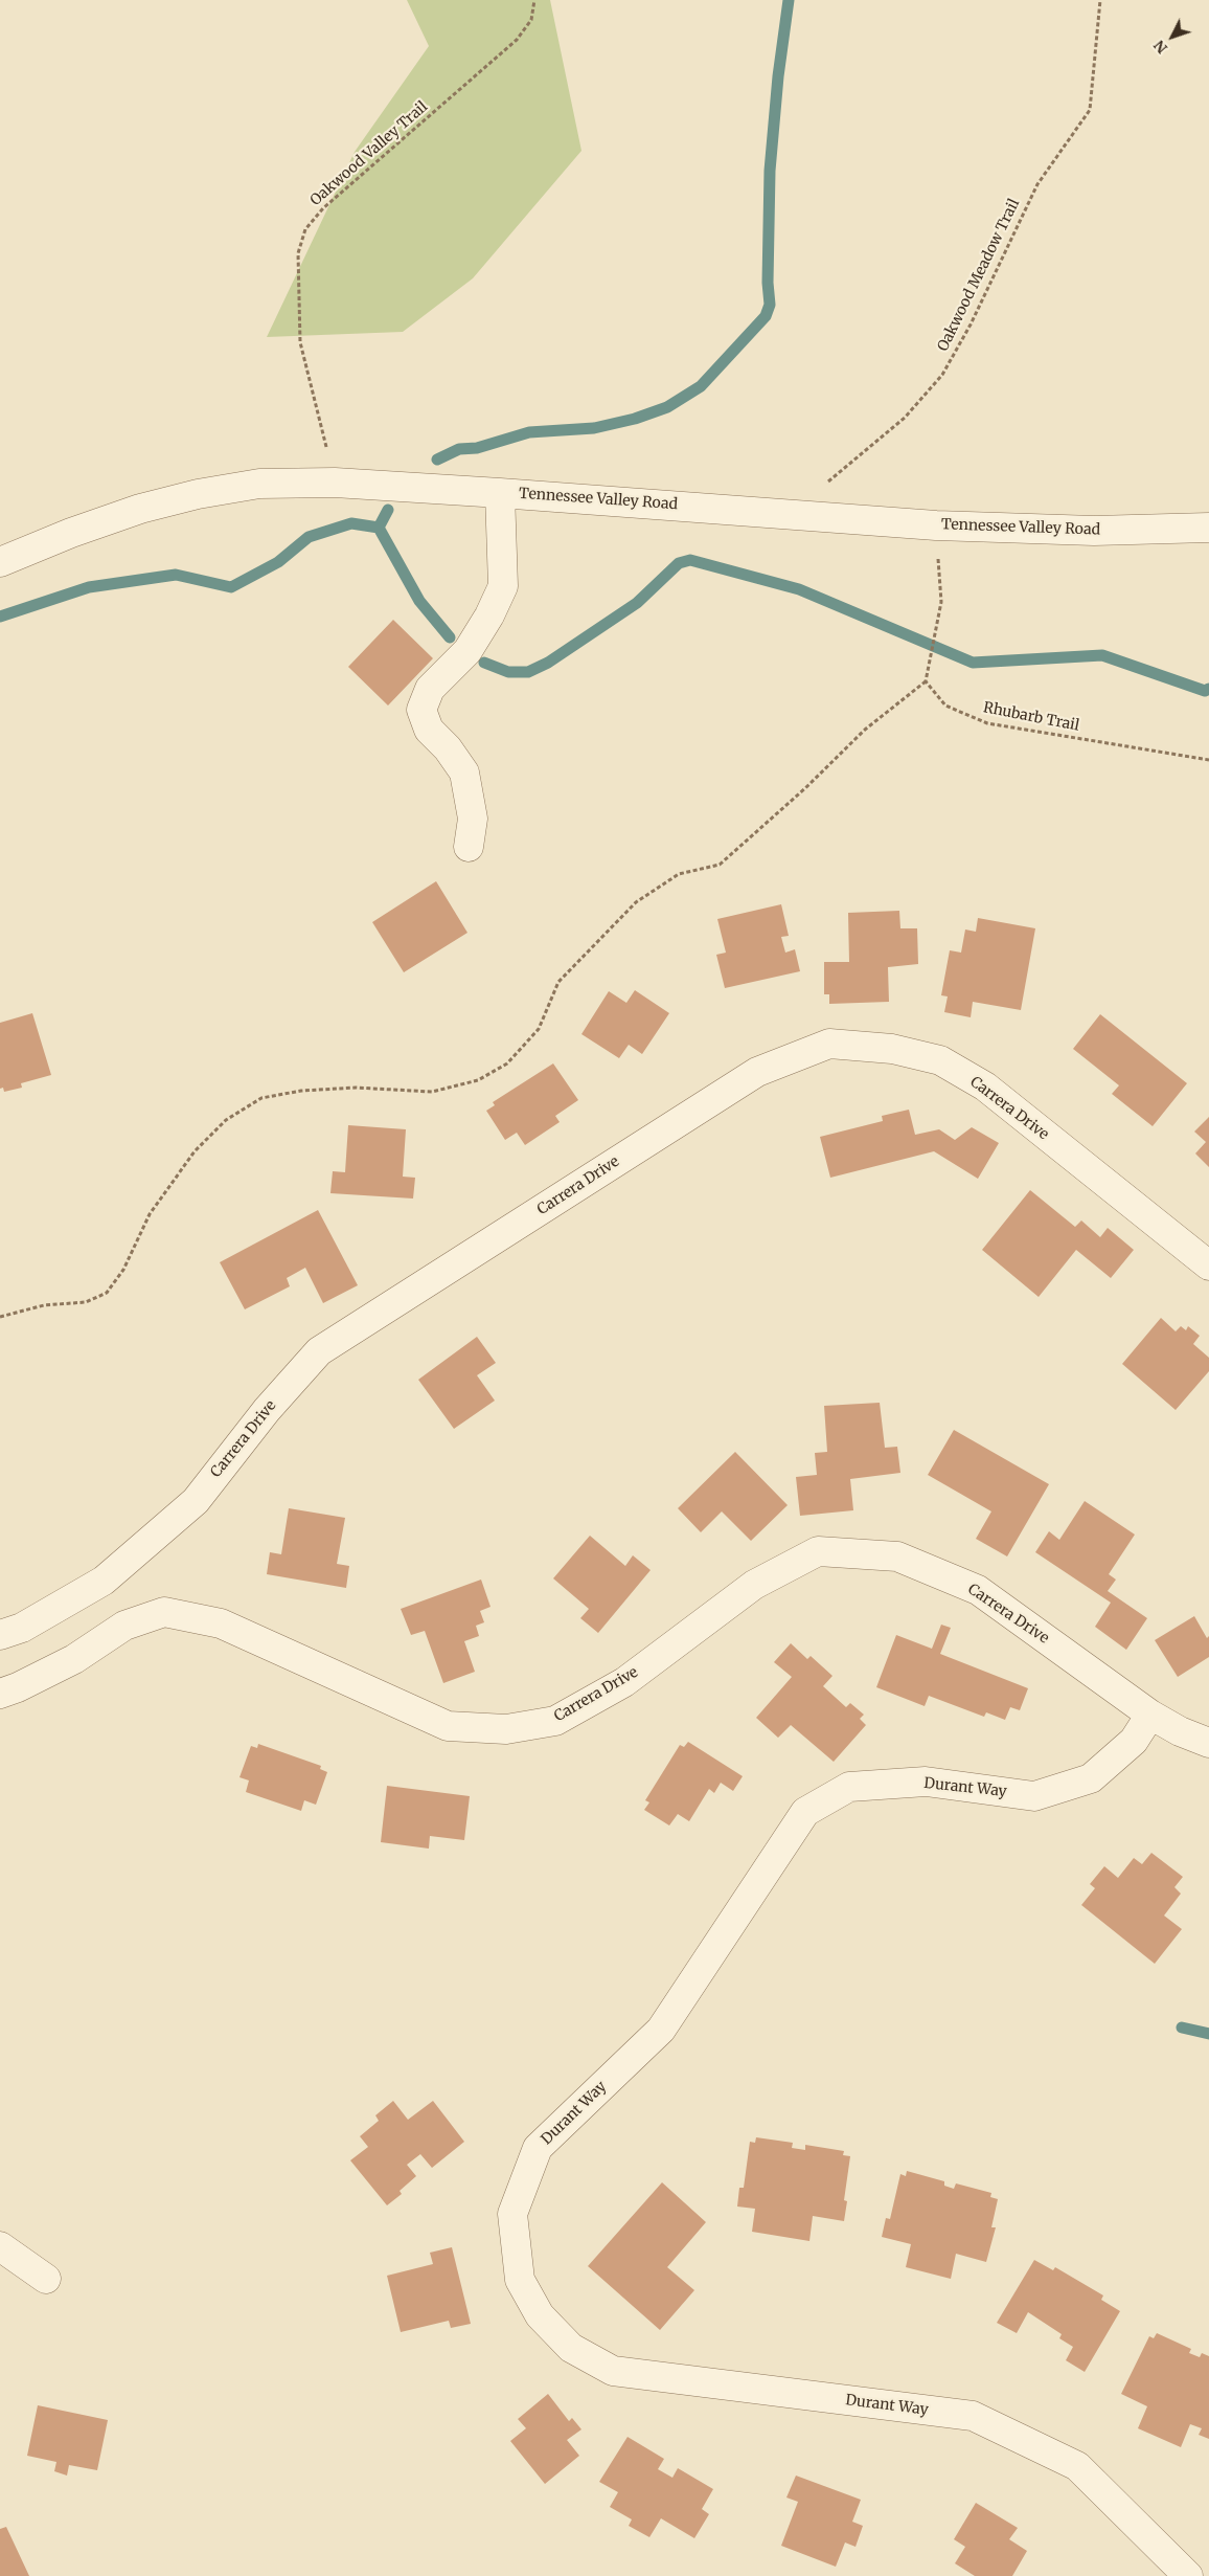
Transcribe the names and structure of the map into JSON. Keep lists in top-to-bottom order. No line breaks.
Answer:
{"streets":{"street":["Tennessee Valley Road","Carrera Drive","Durant Way"],"path":["Oakwood Valley Trail","Oakwood Meadow Trail","Rhubarb Trail"]},"crossings":[["Oakwood Valley Trail","Tennessee Valley Road"],["Oakwood Meadow Trail","Tennessee Valley Road"],["Carrera Drive","Durant Way"]],"north":"bottom left"}
